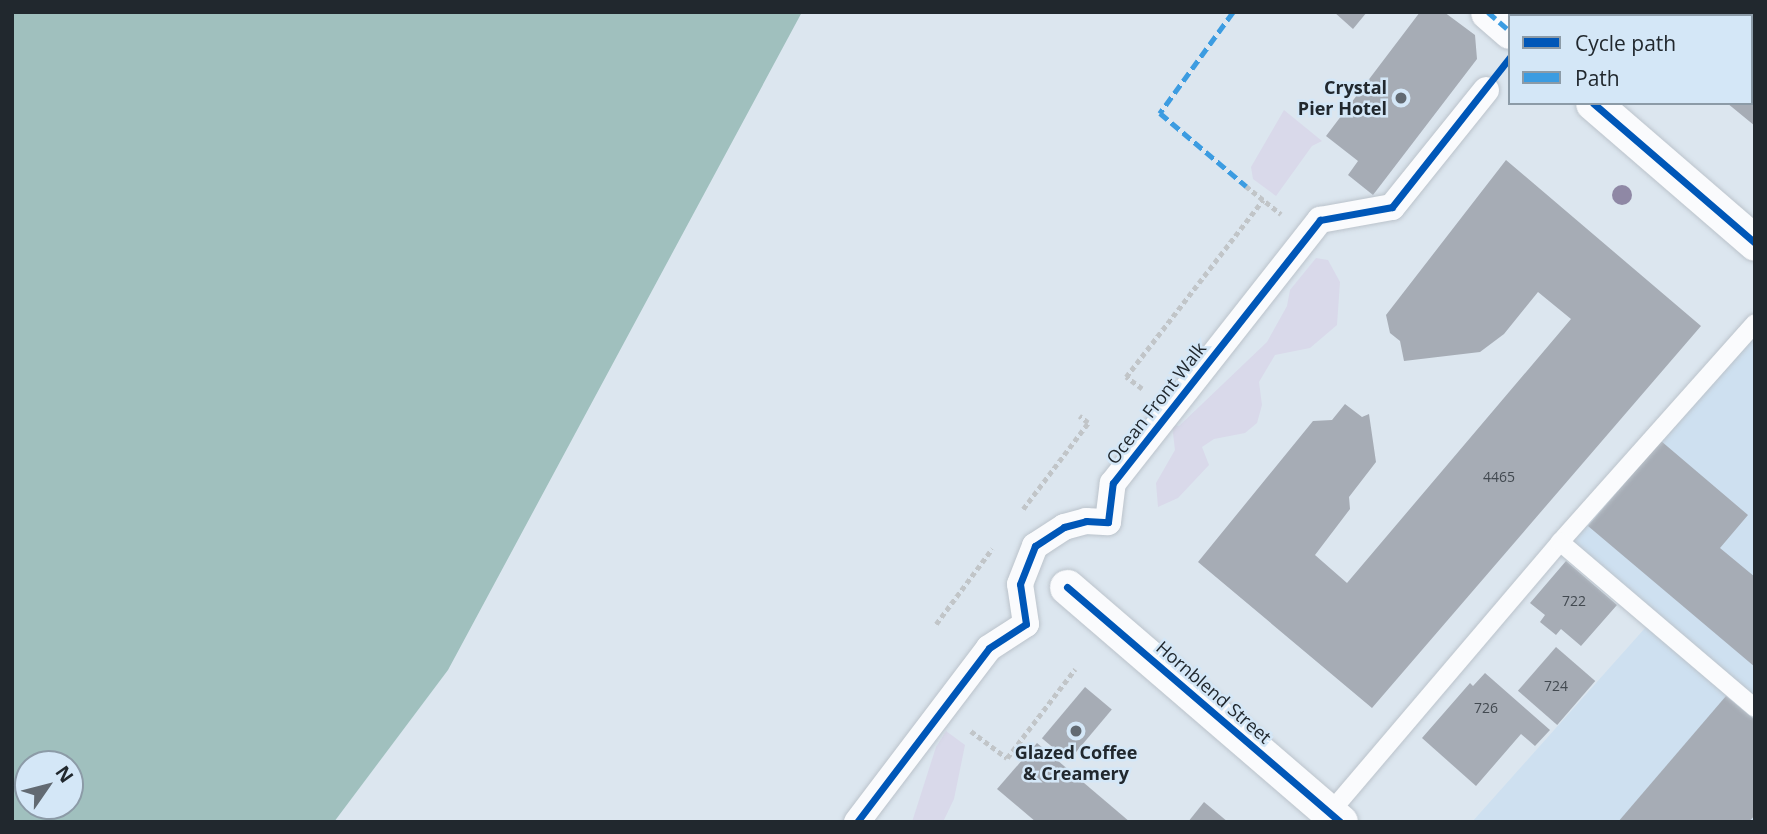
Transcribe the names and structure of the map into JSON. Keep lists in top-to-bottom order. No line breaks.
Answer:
{"streets":{"street":["Ocean Front Walk","Hornblend Street"]},"places":["Crystal Pier Hotel","Glazed Coffee & Creamery"],"house_numbers":["4465","722","724","726"],"legend":["Cycle path","Path"],"north":"top right"}
